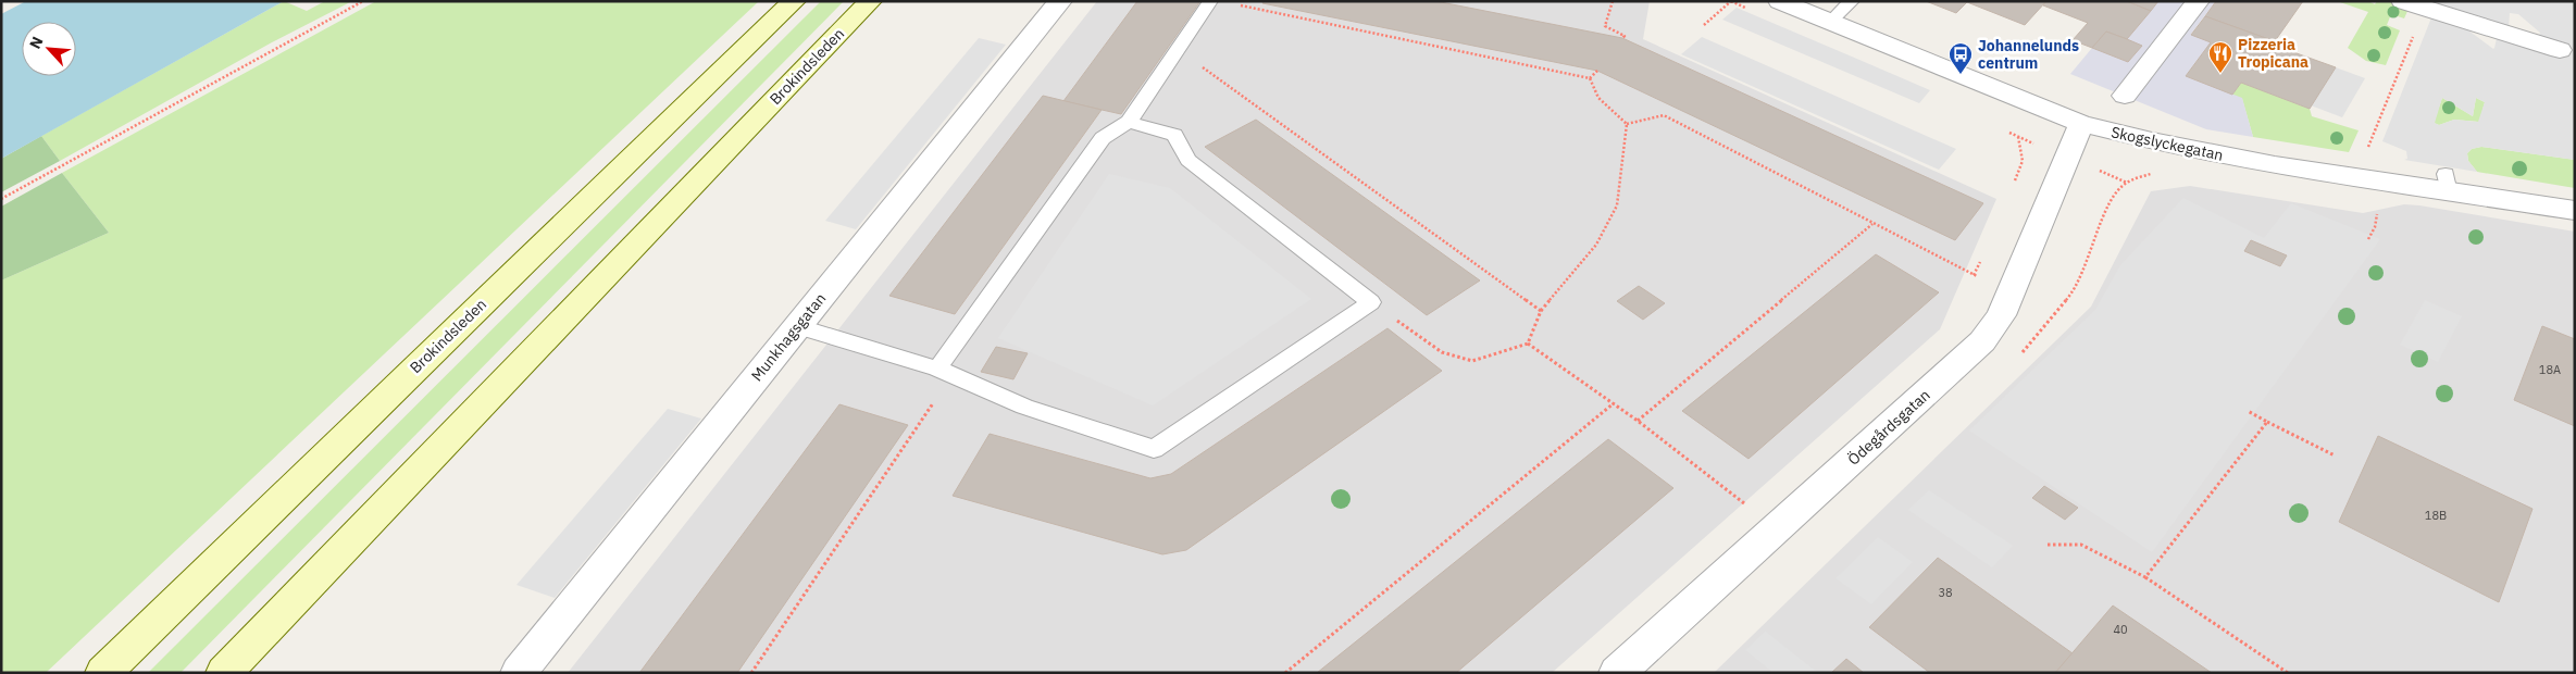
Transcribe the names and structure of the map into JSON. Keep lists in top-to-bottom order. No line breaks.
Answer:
{"streets":{"main road":["Brokindsleden"],"street":["Skogslyckegatan","Munkhagsgatan","Ödegårdsgatan"]},"crossings":[["Skogslyckegatan","Ödegårdsgatan"]],"places":{"restaurant":["Pizzeria Tropicana"],"bus stop":["Johannelunds centrum"]},"house_numbers":["18A","18B","38","40"],"north":"top left"}
